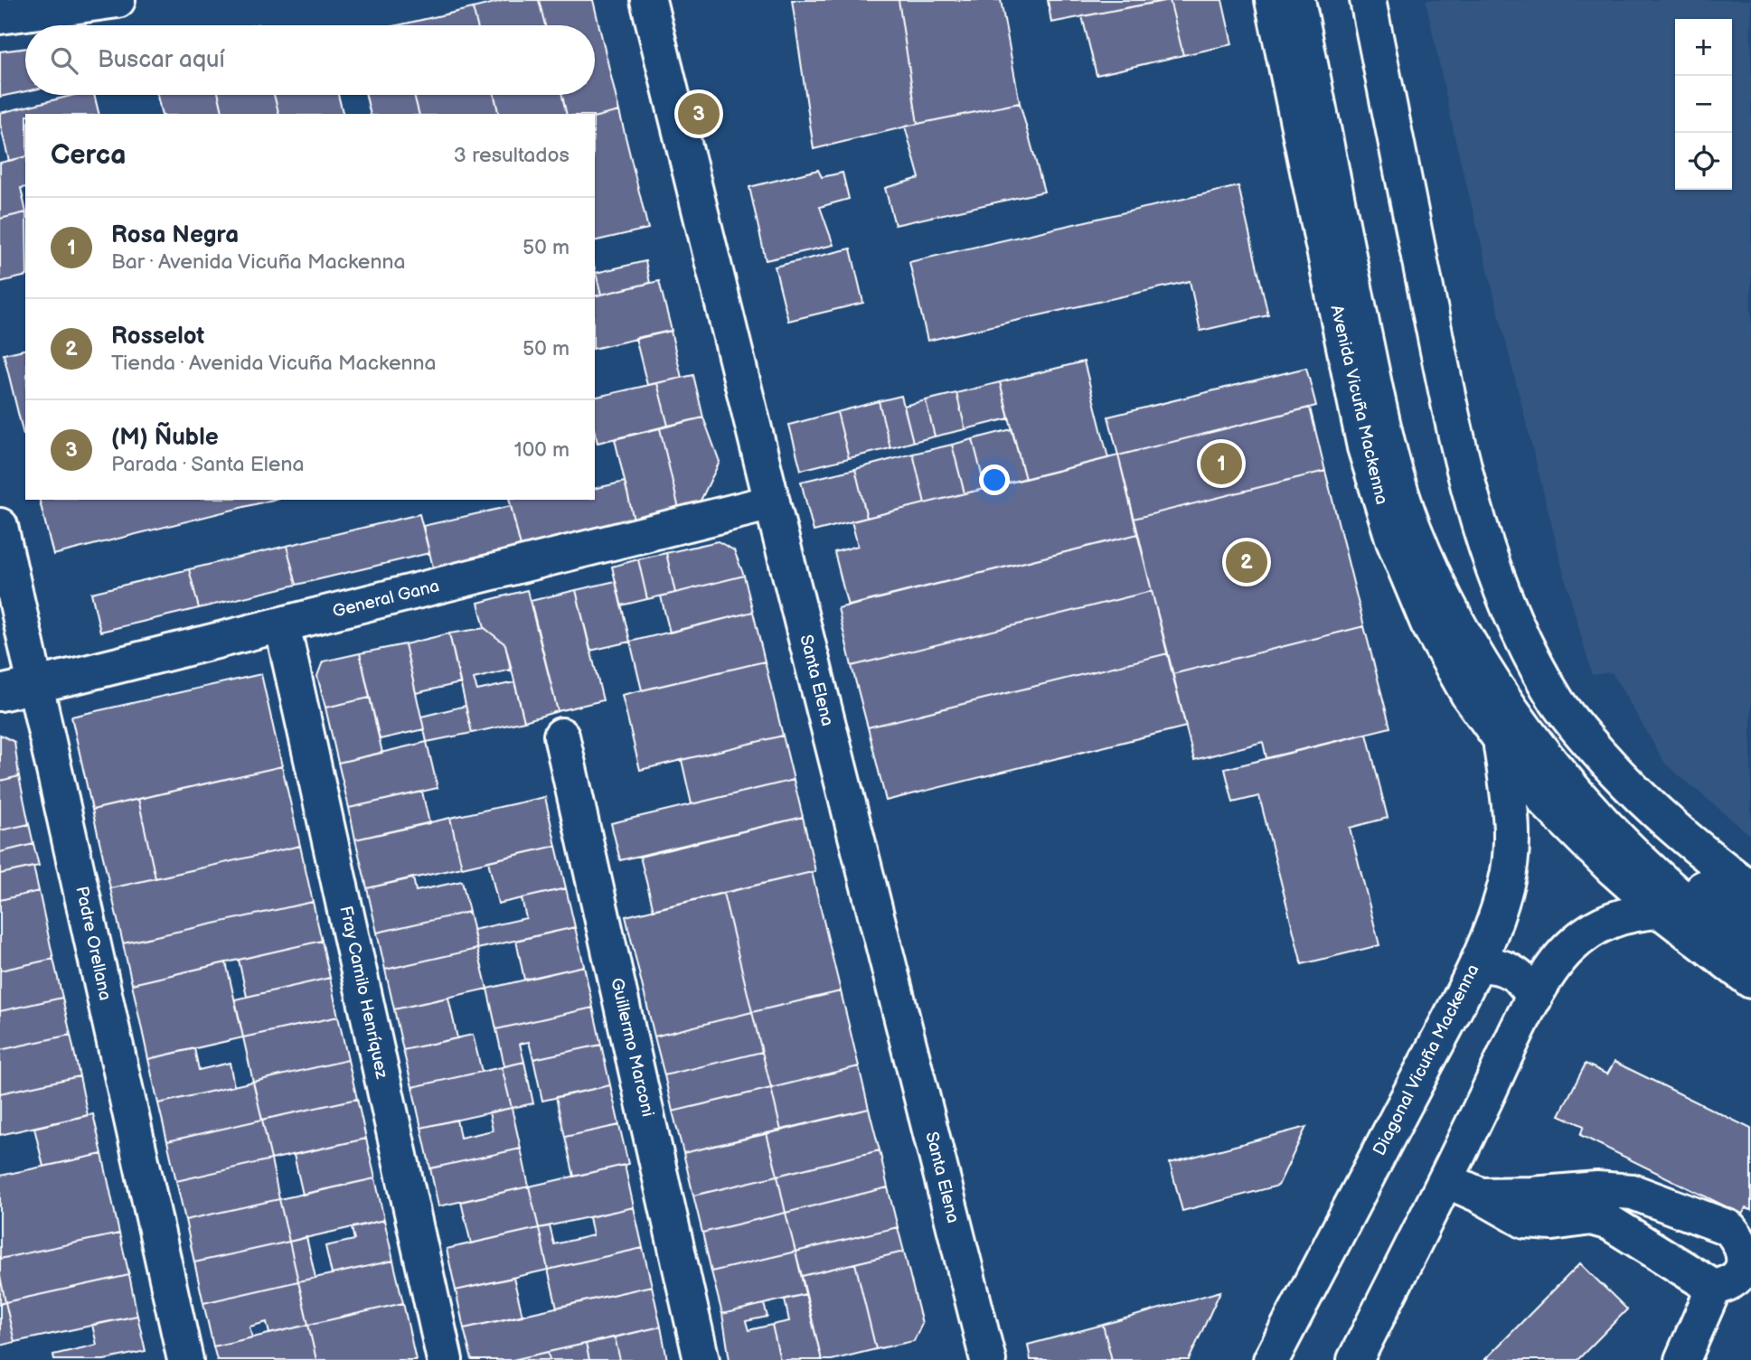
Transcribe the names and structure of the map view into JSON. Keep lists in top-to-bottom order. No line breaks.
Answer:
{"streets":{"main road":["Avenida Vicuña Mackenna","General Gana","Santa Elena","Padre Orellana","Fray Camilo Henríquez","Guillermo Marconi","Diagonal Vicuña Mackenna"]},"crossings":[["Avenida Vicuña Mackenna","Diagonal Vicuña Mackenna"],["General Gana","Santa Elena"],["General Gana","Padre Orellana"],["General Gana","Fray Camilo Henríquez"]],"page":{"map_buttons":["+","−"],"search":"Buscar aquí","pins":["3","1","2"],"heading":["Cerca","3 resultados"],"list":[{"mark":"1","name":"Rosa Negra","note":"Bar · Avenida Vicuña Mackenna","value":"50 m"},{"mark":"2","name":"Rosselot","note":"Tienda · Avenida Vicuña Mackenna","value":"50 m"},{"mark":"3","name":"(M) Ñuble","note":"Parada · Santa Elena","value":"100 m"}]}}
